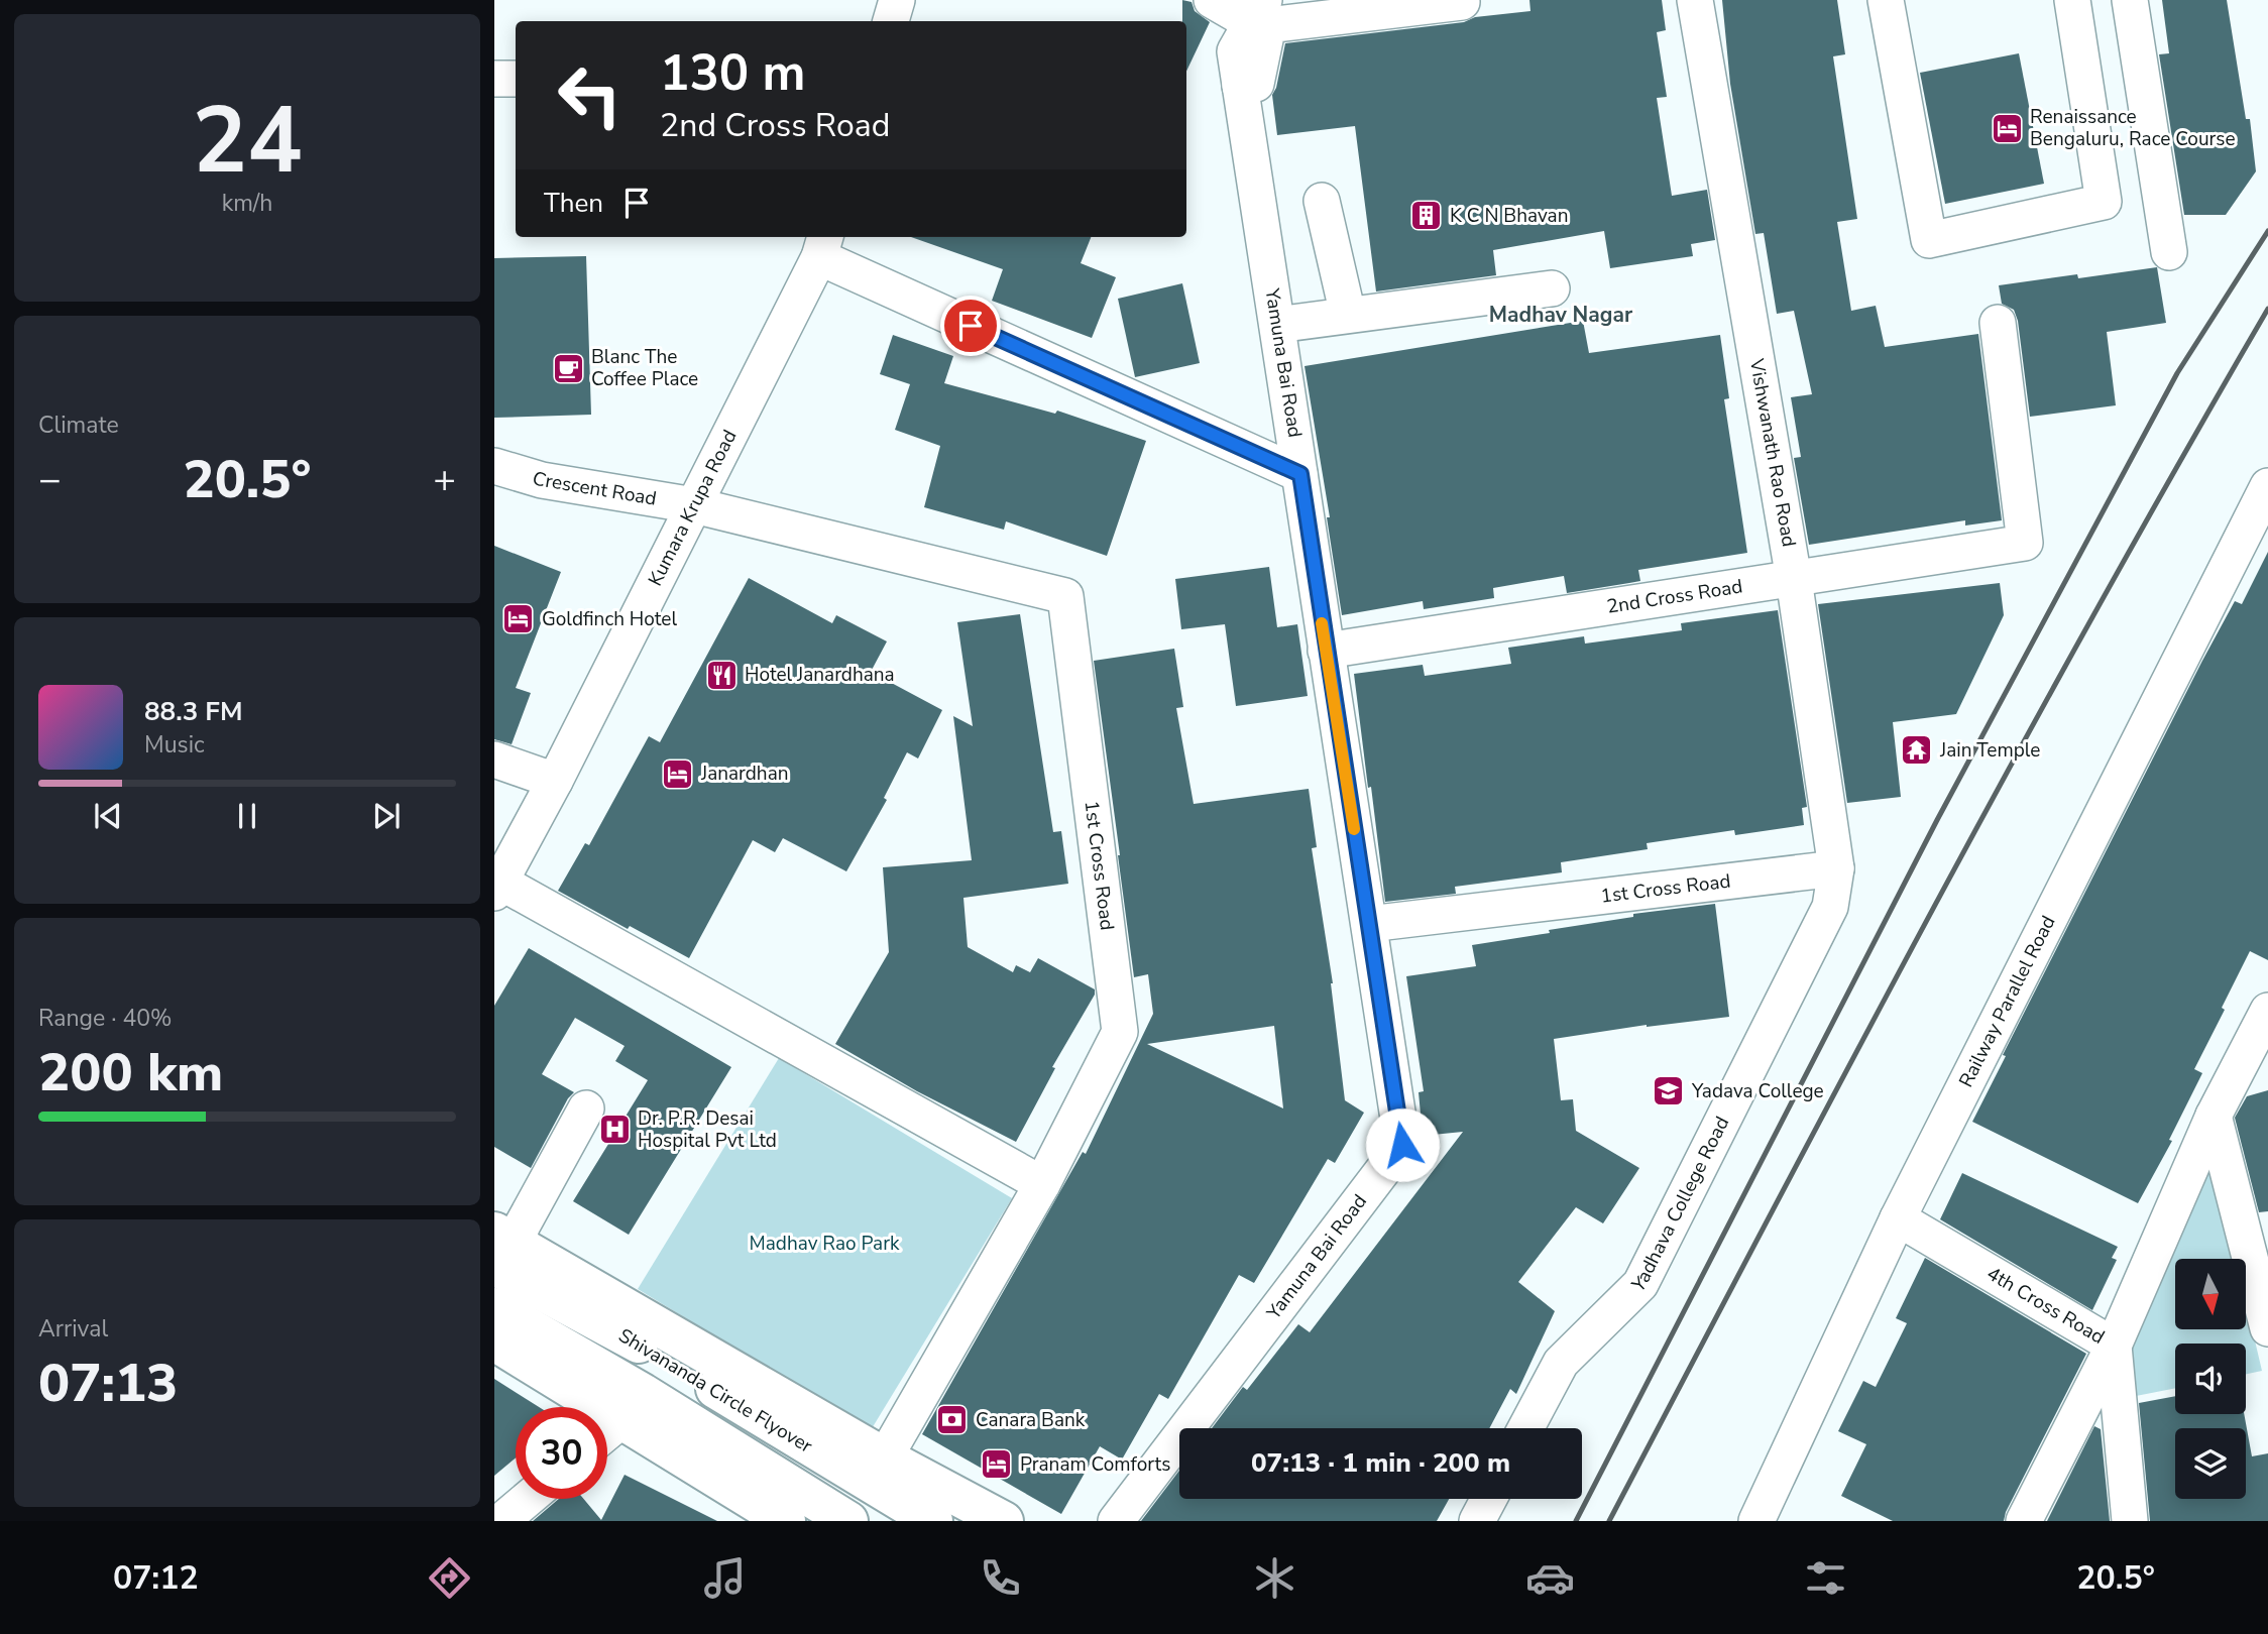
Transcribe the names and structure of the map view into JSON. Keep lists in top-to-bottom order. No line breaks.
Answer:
{"streets":{"main road":["Shivananda Circle Flyover"],"street":["Yamuna Bai Road","Vishwanath Rao Road","Crescent Road","Kumara Krupa Road","2nd Cross Road","1st Cross Road","Railway Parallel Road","Yadhava College Road","4th Cross Road"]},"crossings":[["Yamuna Bai Road","2nd Cross Road"],["Yamuna Bai Road","1st Cross Road"],["Vishwanath Rao Road","2nd Cross Road"],["Vishwanath Rao Road","1st Cross Road"],["Vishwanath Rao Road","Yadhava College Road"],["Crescent Road","Kumara Krupa Road"],["Crescent Road","1st Cross Road"],["Kumara Krupa Road","1st Cross Road"],["Railway Parallel Road","4th Cross Road"]],"districts":["Madhav Nagar"],"parks":["Madhav Rao Park"],"places":{"hotel":["Renaissance Bengaluru, Race Course","Goldfinch Hotel","Janardhan","Pranam Comforts"],"building":["K C N Bhavan"],"cafe":["Blanc The Coffee Place"],"restaurant":["Hotel Janardhana"],"temple":["Jain Temple"],"school or university":["Yadava College"],"hospital":["Dr. P.R. Desai Hospital Pvt Ltd"],"bank":["Canara Bank"]},"north":"bottom","page":{"tile":[["24","km/h"],"Climate",["Range · 40%","200 km"],["Arrival","07:13"]],"turn":["130 m","2nd Cross Road"],"then":"Then","heat":["−","20.5°","+"],"song":["88.3 FM","Music"],"limit":"30","trip":"07:13 · 1 min · 200 m","tabs":["07:12","20.5°"]}}
